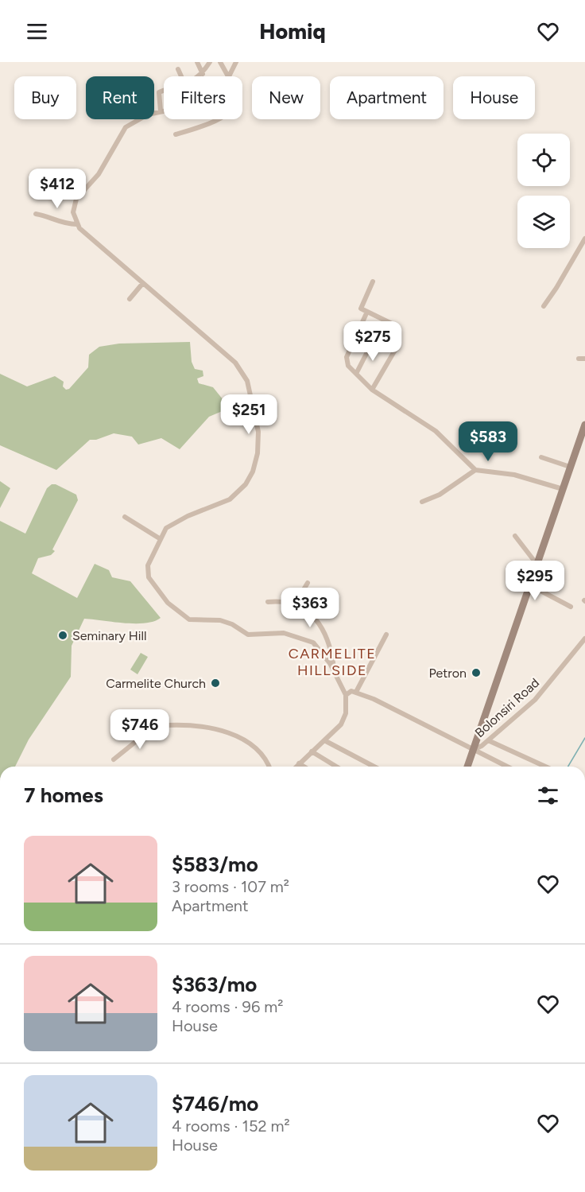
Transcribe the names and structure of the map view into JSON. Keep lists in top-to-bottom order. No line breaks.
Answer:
{"streets":{"street":["Bolonsiri Road"]},"districts":["CARMELITE HILLSIDE"],"places":["Seminary Hill","Petron","Carmelite Church"],"page":{"header":"Homiq","chip":["Buy","Rent","Filters","New","Apartment","House"],"price":["$412","$275","$251","$583","$295","$363","$746"],"heading":"7 homes","list":[{"name":"$583/mo","note":"3 rooms · 107 m² · Apartment"},{"name":"$363/mo","note":"4 rooms · 96 m² · House"},{"name":"$746/mo","note":"4 rooms · 152 m² · House"}]}}
